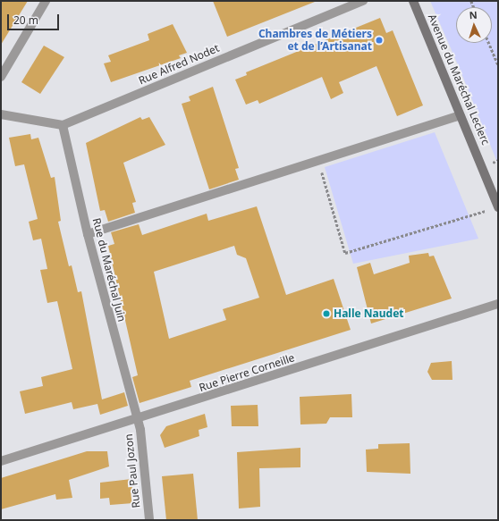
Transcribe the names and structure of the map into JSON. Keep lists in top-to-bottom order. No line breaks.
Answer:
{"streets":{"main road":["Avenue du Maréchal Leclerc"],"street":["Rue Alfred Nodet","Rue du Maréchal Juin","Rue Pierre Corneille","Rue Paul Jozon"]},"crossings":[["Rue Alfred Nodet","Rue du Maréchal Juin"],["Rue du Maréchal Juin","Rue Pierre Corneille"],["Rue du Maréchal Juin","Rue Paul Jozon"],["Rue Pierre Corneille","Rue Paul Jozon"]],"places":["Chambres de Métiers et de l’Artisanat","Halle Naudet"],"scale_bar":"20 m","north":"top"}
